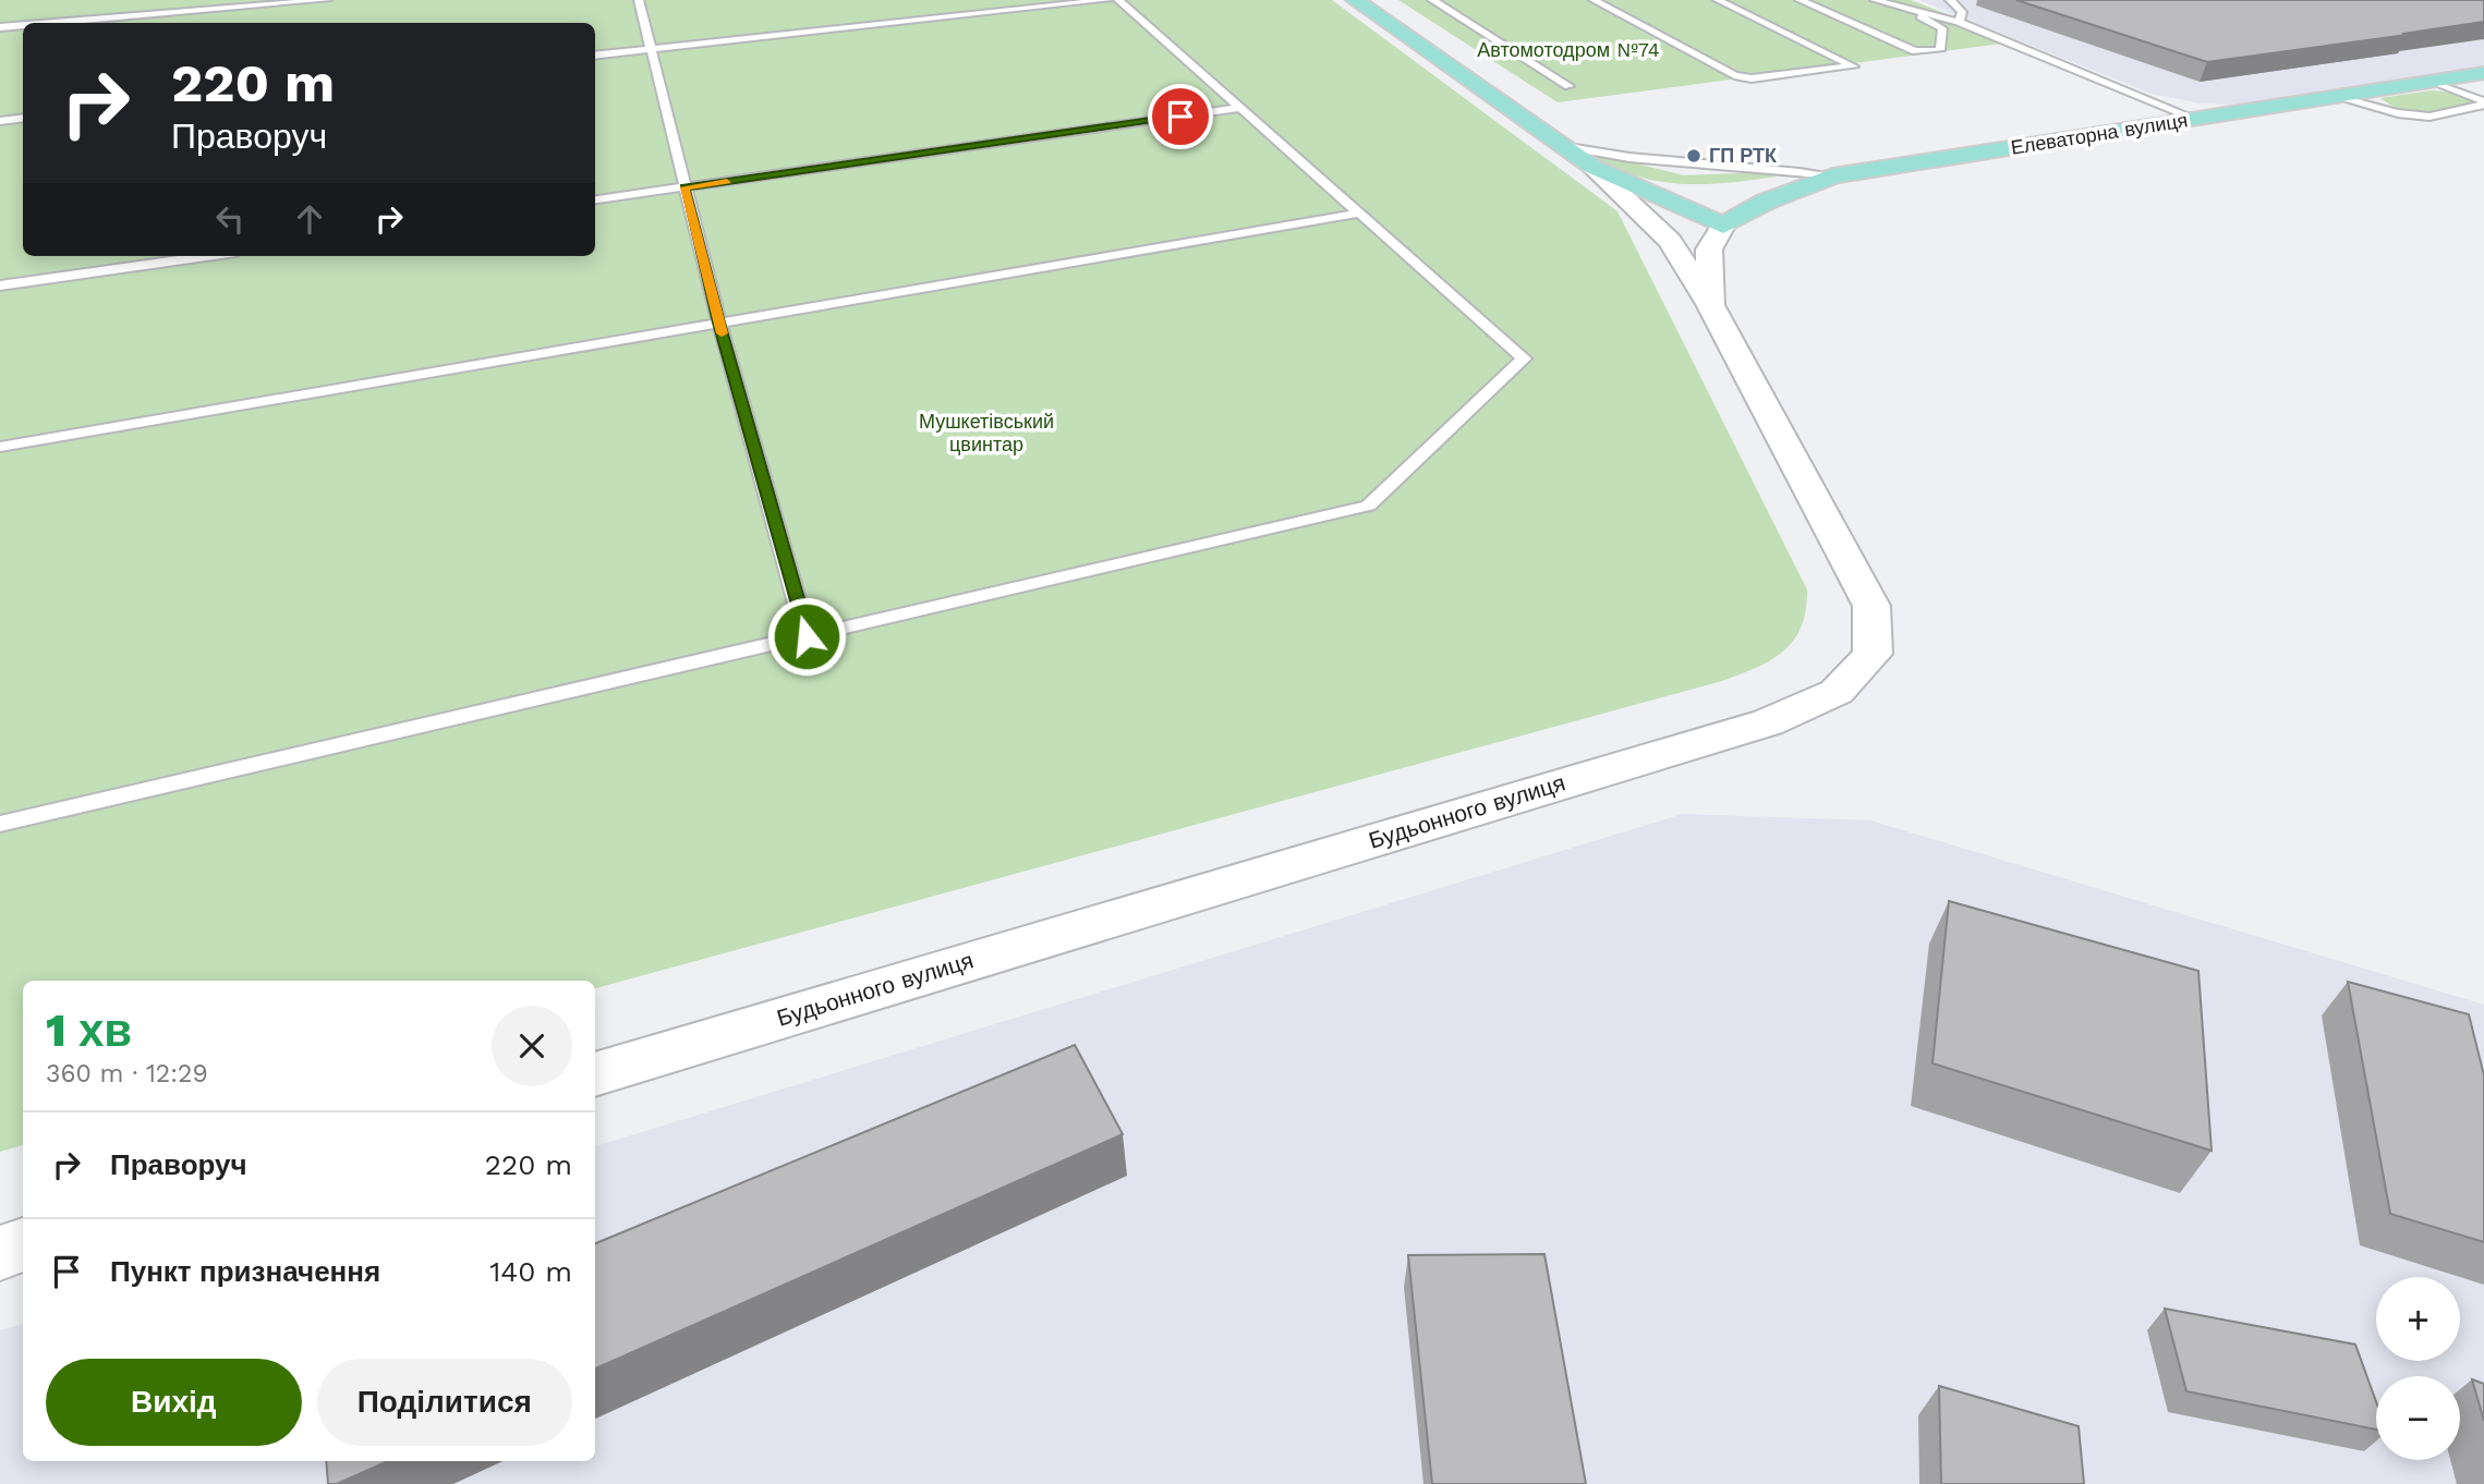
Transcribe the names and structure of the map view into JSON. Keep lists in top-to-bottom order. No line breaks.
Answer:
{"streets":{"main road":["Елеваторна вулиця","Будьонного вулиця"]},"crossings":[["Елеваторна вулиця","Будьонного вулиця"]],"parks":["Автомотодром №74","Мушкетівський цвинтар"],"places":["ГП РТК"],"page":{"turn":["220 m","Праворуч"],"heading":["1 хв","360 m · 12:29"],"list":[{"name":"Праворуч","value":"220 m"},{"name":"Пункт призначення","value":"140 m"}],"map_buttons":["+","−"],"buttons":["Вихід","Поділитися"]}}
